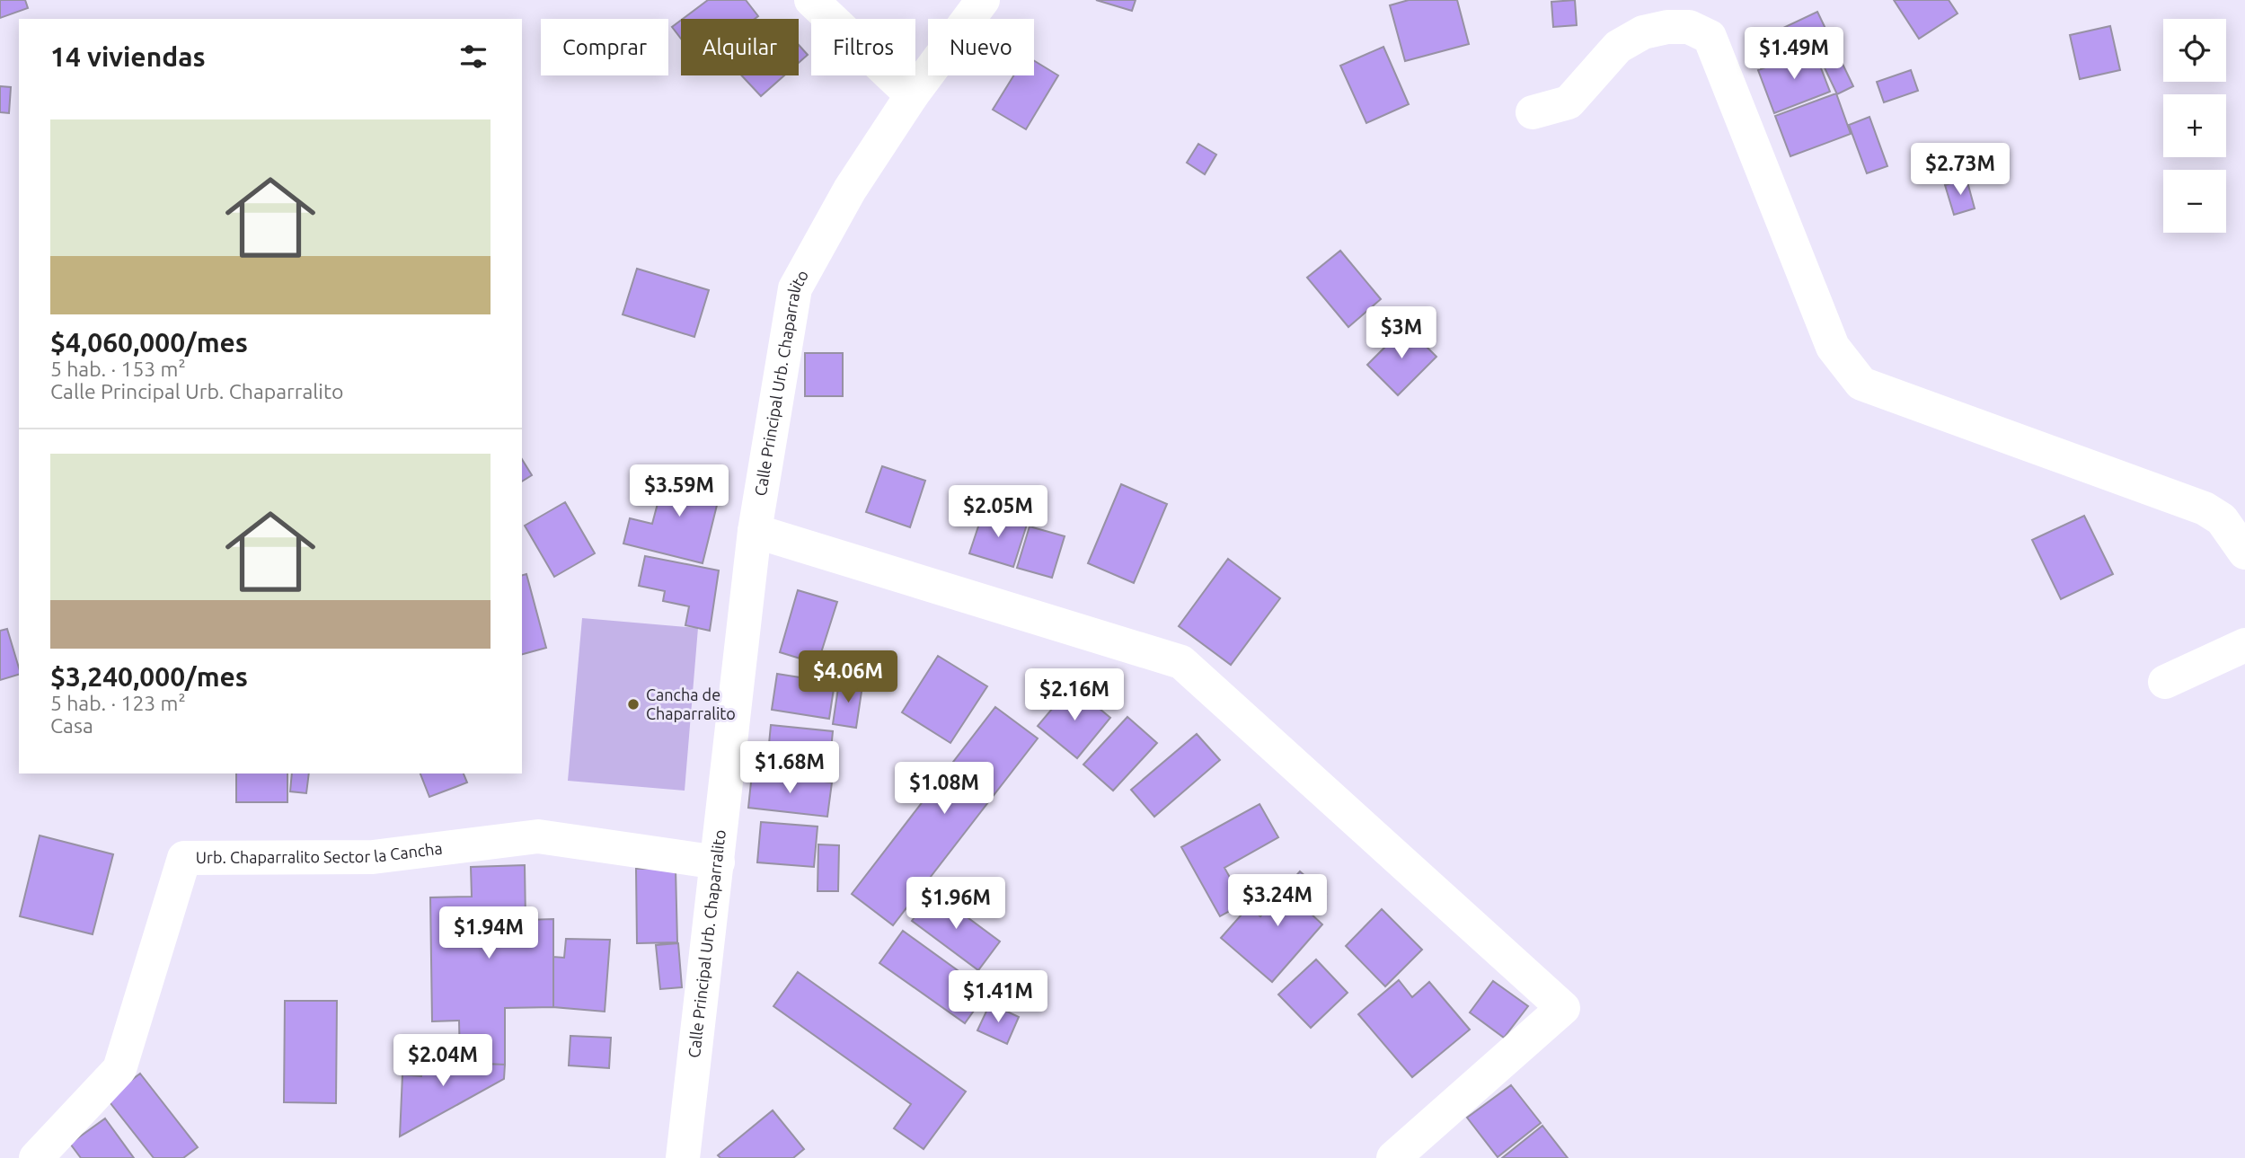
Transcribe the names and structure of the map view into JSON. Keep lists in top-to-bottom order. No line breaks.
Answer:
{"streets":{"street":["Calle Principal Urb. Chaparralito","Urb. Chaparralito Sector la Cancha"]},"crossings":[["Calle Principal Urb. Chaparralito","Urb. Chaparralito Sector la Cancha"]],"places":["Cancha de Chaparralito"],"page":{"map_buttons":["+","−"],"chip":["Comprar","Alquilar","Filtros","Nuevo"],"heading":"14 viviendas","price":["$1.49M","$2.73M","$3M","$3.59M","$2.05M","$4.06M","$2.16M","$1.68M","$1.08M","$3.24M","$1.96M","$1.94M","$1.41M","$2.04M"],"list":[{"name":"$4,060,000/mes","note":"5 hab. · 153 m² · Calle Principal Urb. Chaparralito"},{"name":"$3,240,000/mes","note":"5 hab. · 123 m² · Casa"}]}}
